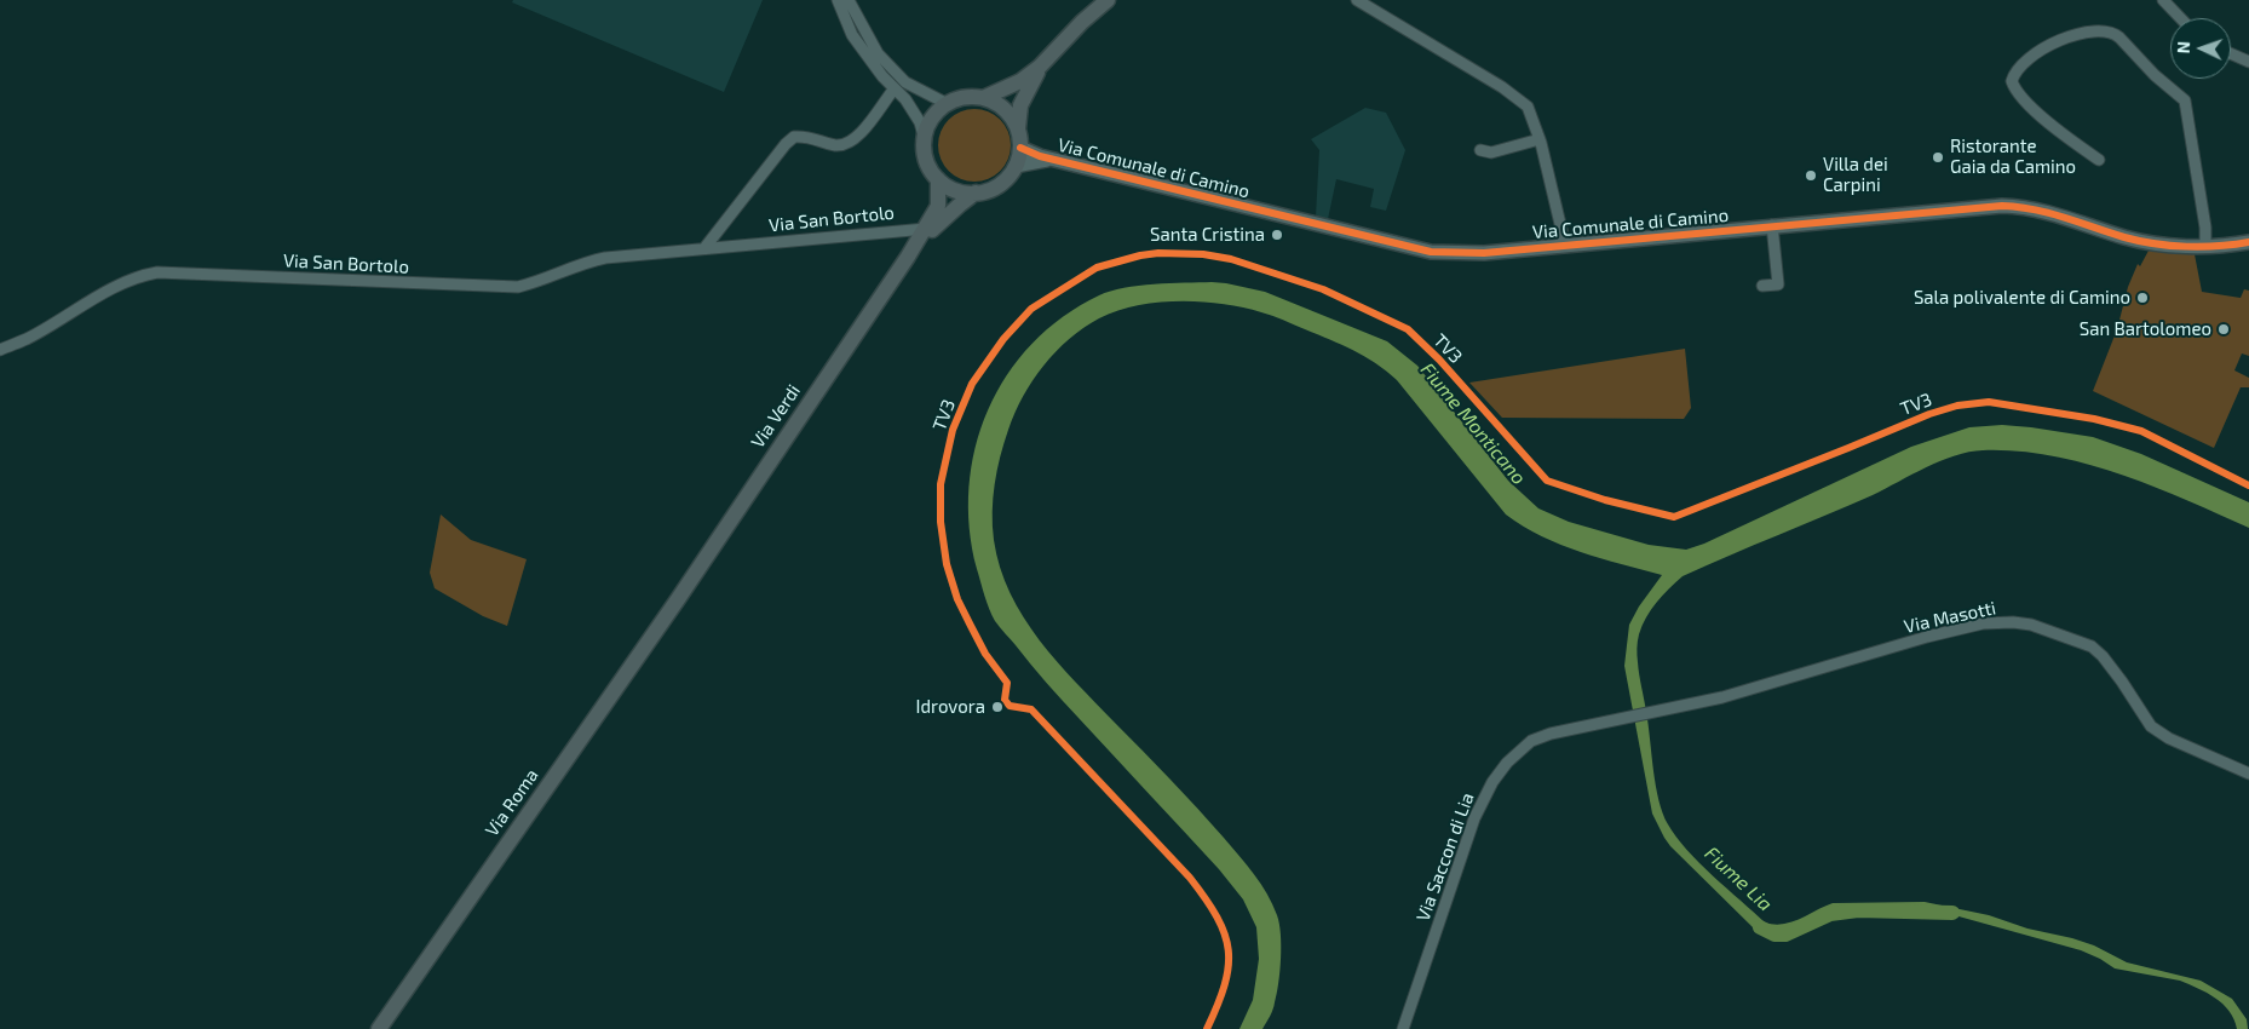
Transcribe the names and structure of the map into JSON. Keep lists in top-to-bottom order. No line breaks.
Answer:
{"streets":{"main road":["Via Verdi","Via Roma"],"street":["Via Comunale di Camino","Via San Bortolo","Via Masotti","Via Saccon di Lia"],"cycle path":["TV3"]},"crossings":[["Via Verdi","Via Roma"],["Via Masotti","Via Saccon di Lia"]],"water":["Fiume Monticano","Fiume Lia"],"places":["Ristorante Gaia da Camino","Villa dei Carpini","Santa Cristina","Sala polivalente di Camino","San Bartolomeo","Idrovora"],"north":"left"}
